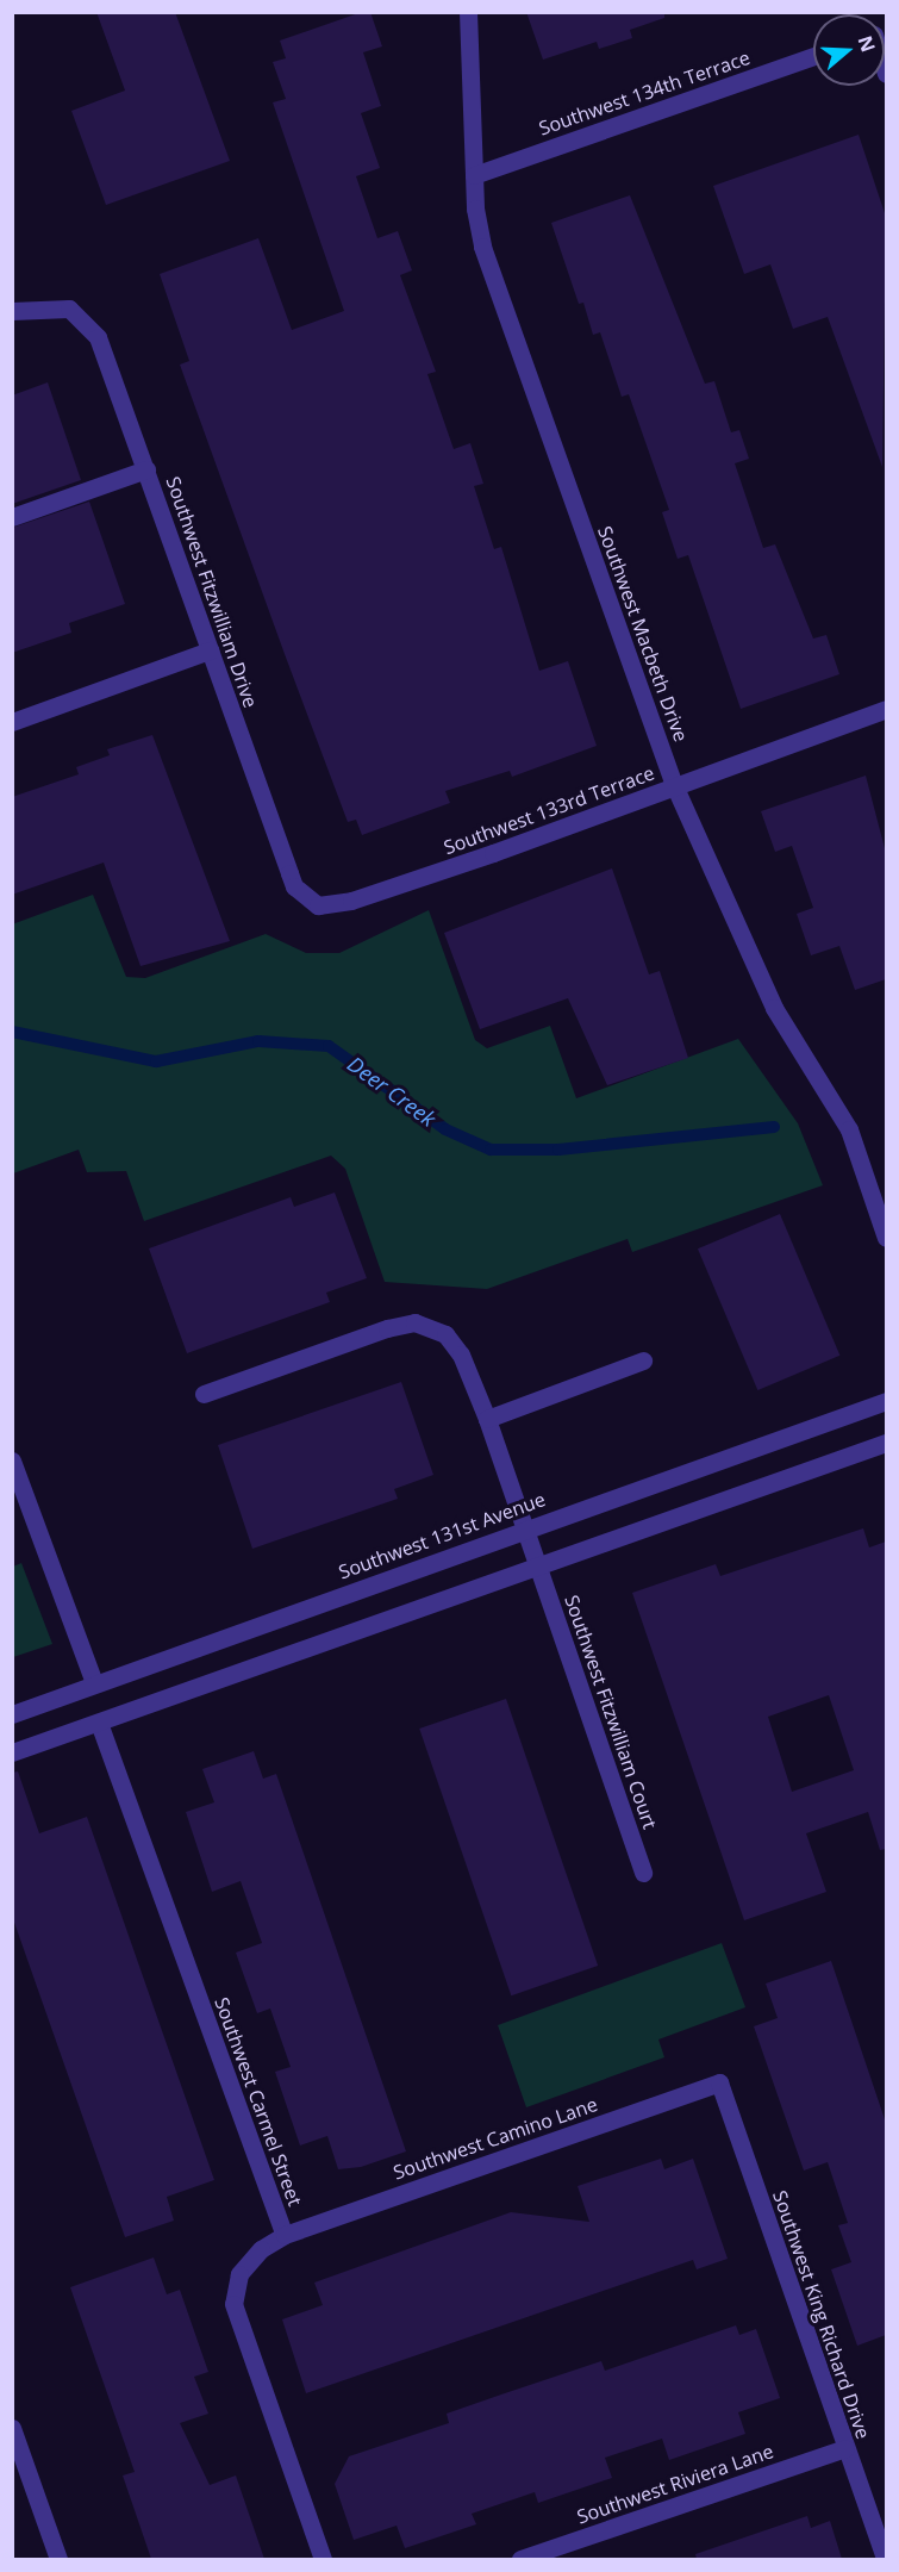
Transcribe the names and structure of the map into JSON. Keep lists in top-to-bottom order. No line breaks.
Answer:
{"streets":{"street":["Southwest 134th Terrace","Southwest Fitzwilliam Drive","Southwest Macbeth Drive","Southwest 133rd Terrace","Southwest 131st Avenue","Southwest Fitzwilliam Court","Southwest Carmel Street","Southwest Camino Lane","Southwest King Richard Drive","Southwest Riviera Lane"]},"crossings":[["Southwest 134th Terrace","Southwest Macbeth Drive"],["Southwest Fitzwilliam Drive","Southwest 133rd Terrace"],["Southwest Macbeth Drive","Southwest 133rd Terrace"],["Southwest 131st Avenue","Southwest Fitzwilliam Court"],["Southwest Carmel Street","Southwest Camino Lane"],["Southwest Camino Lane","Southwest King Richard Drive"],["Southwest King Richard Drive","Southwest Riviera Lane"]],"water":["Deer Creek"],"north":"right"}
